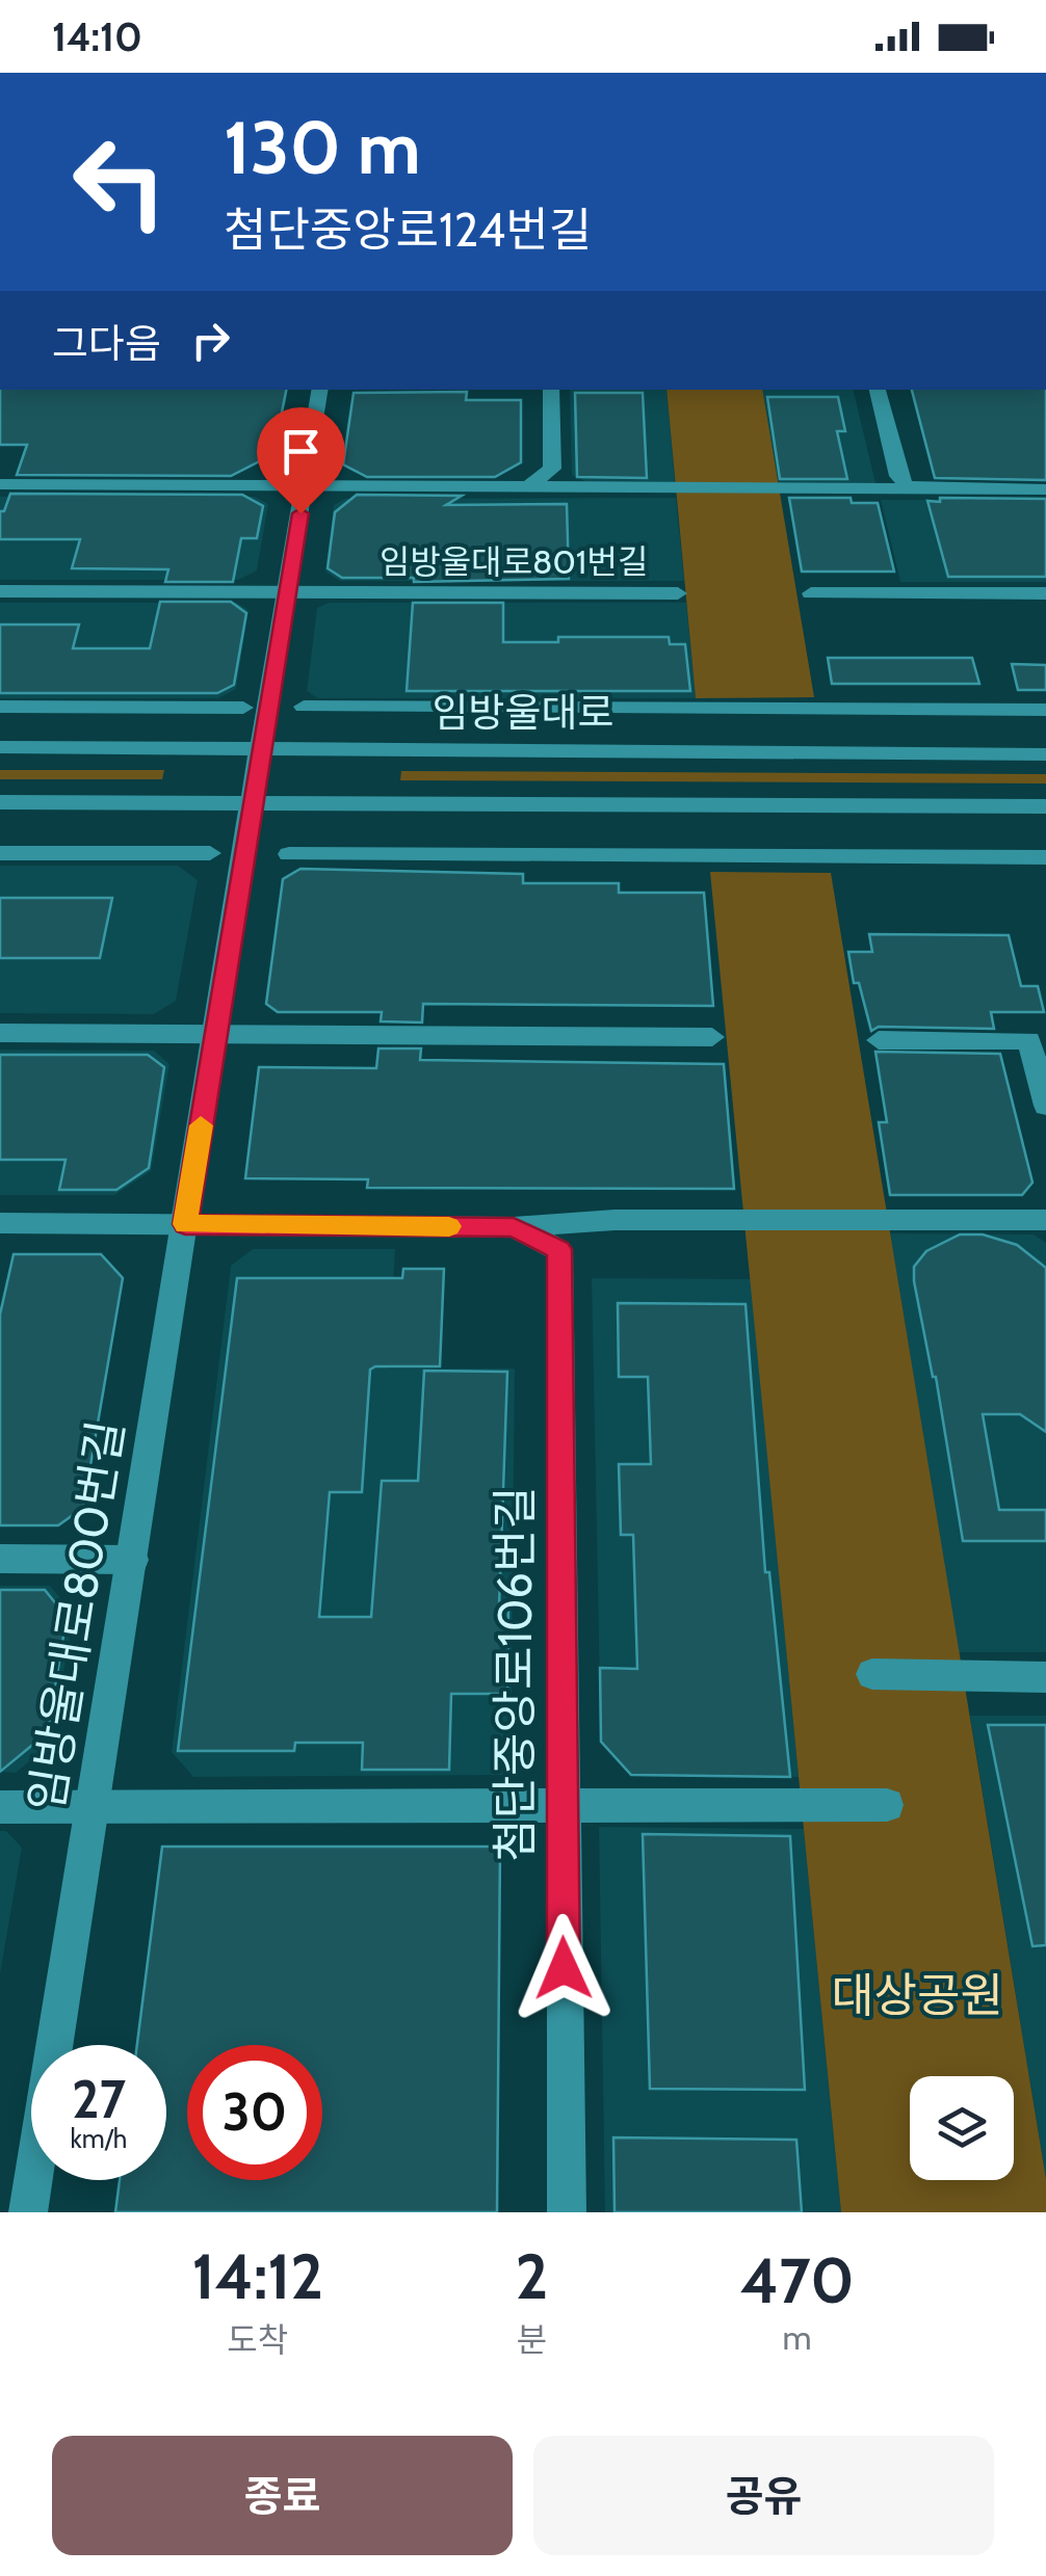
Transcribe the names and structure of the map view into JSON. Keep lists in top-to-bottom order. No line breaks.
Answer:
{"streets":{"street":["임방울대로801번길","임방울대로","임방울대로800번길","첨단중앙로106번길"]},"crossings":[["임방울대로","임방울대로800번길"]],"parks":["대상공원"],"page":{"status":"14:10","turn":["130 m","첨단중앙로124번길"],"then":"그다음","speed":"27 km/h","limit":"30","eta":["14:12","도착","2","분","470","m"],"buttons":["종료","공유"]}}
